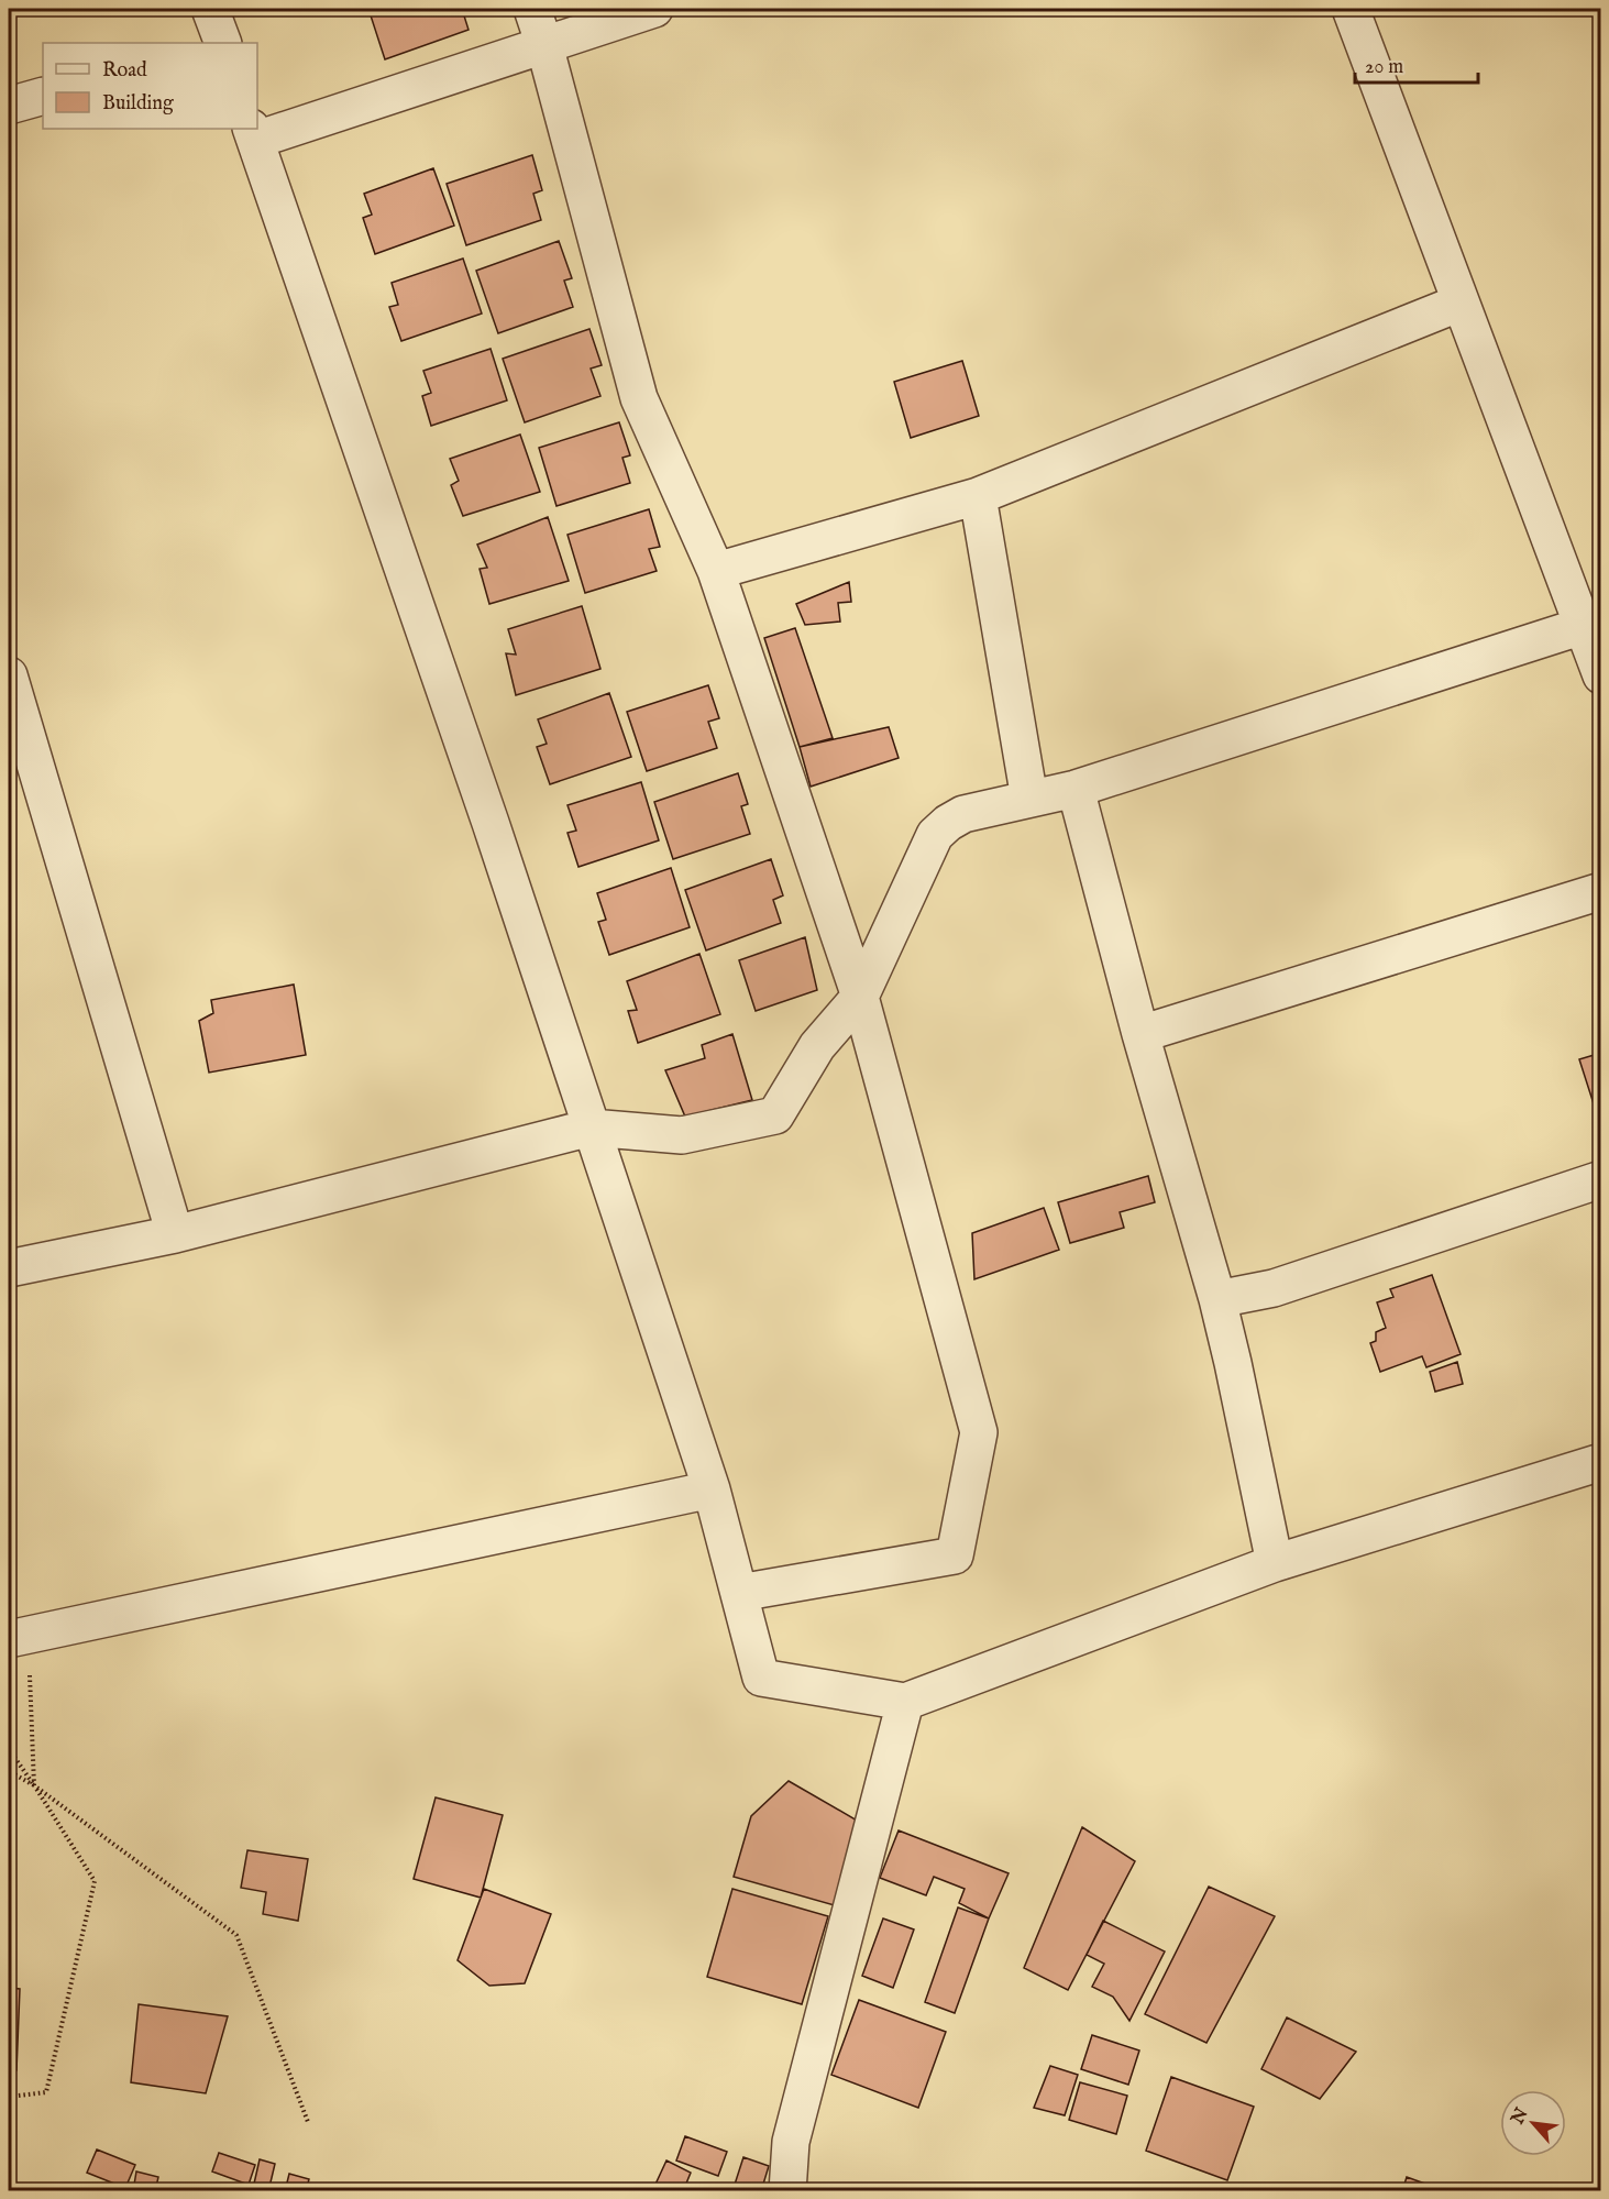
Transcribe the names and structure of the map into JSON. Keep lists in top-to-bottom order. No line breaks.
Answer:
{"legend":["Road","Building"],"scale_bar":"20 m","north":"top left"}
